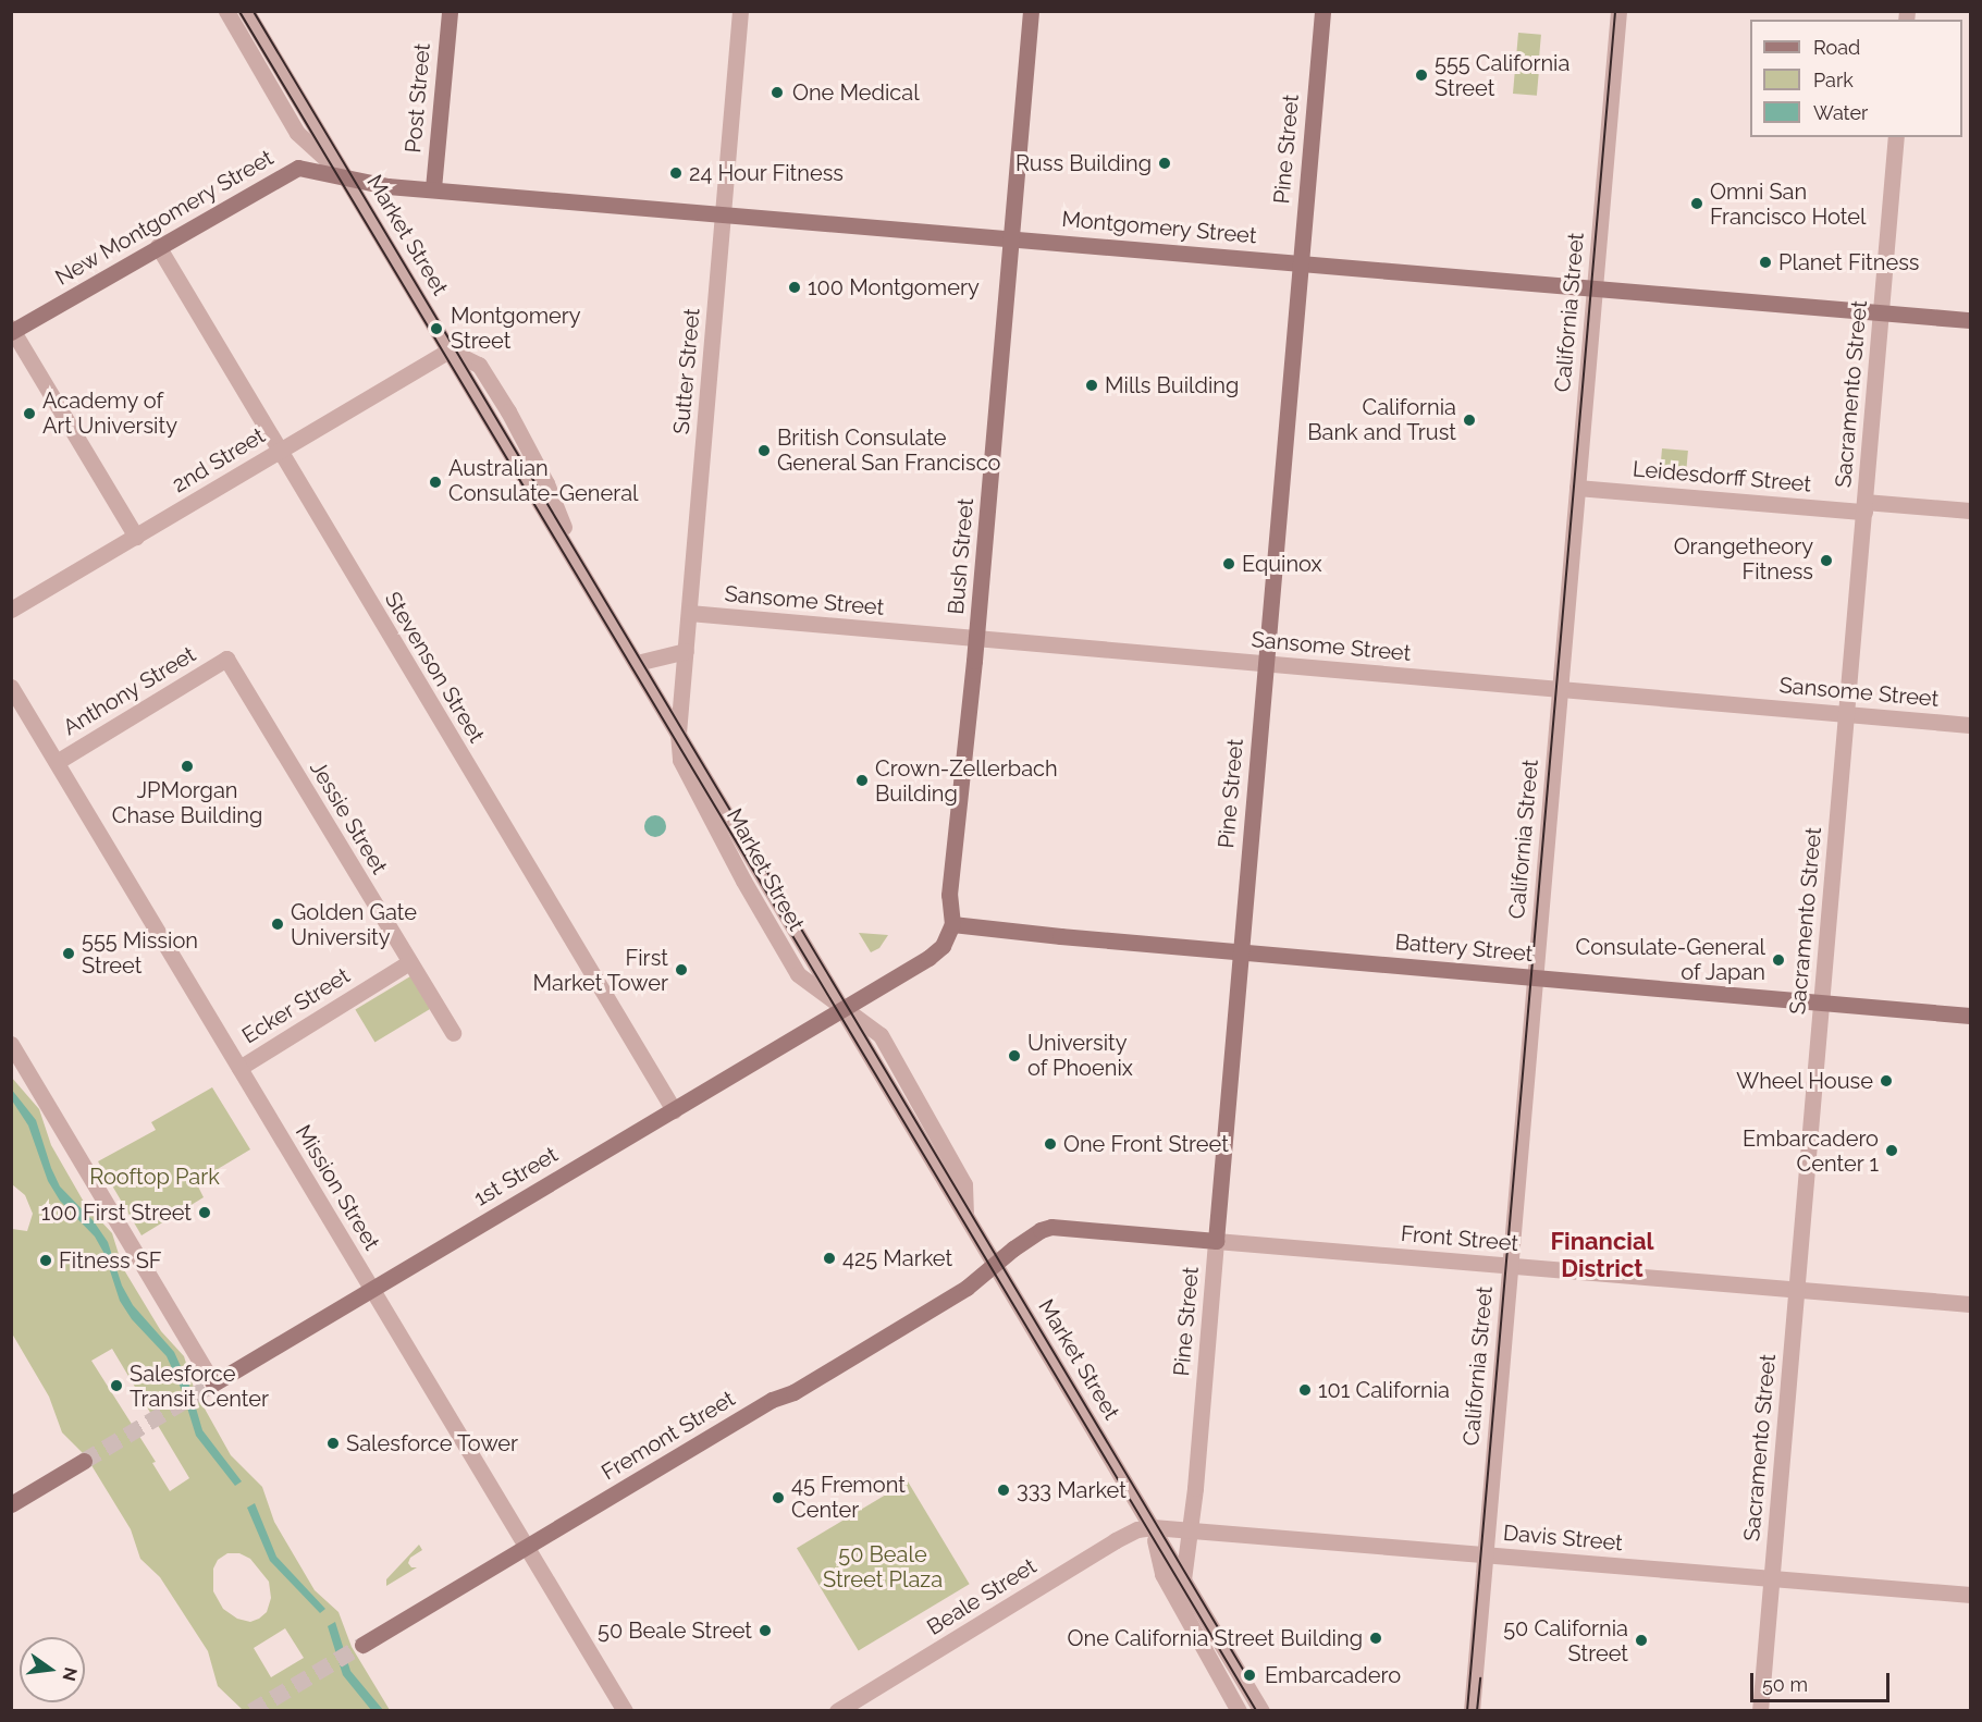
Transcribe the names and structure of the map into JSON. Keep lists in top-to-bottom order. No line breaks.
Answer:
{"streets":{"main road":["Post Street","Pine Street","New Montgomery Street","Montgomery Street","Bush Street","Battery Street","1st Street","Front Street","Fremont Street"],"street":["Market Street","California Street","Sutter Street","Sacramento Street","2nd Street","Leidesdorff Street","Sansome Street","Stevenson Street","Anthony Street","Jessie Street","Ecker Street","Mission Street","Davis Street","Beale Street"]},"crossings":[["Post Street","Montgomery Street"],["Pine Street","Montgomery Street"],["Pine Street","Market Street"],["Pine Street","Sansome Street"],["Pine Street","Battery Street"],["Pine Street","Front Street"],["Pine Street","Davis Street"],["New Montgomery Street","Montgomery Street"],["New Montgomery Street","Market Street"],["New Montgomery Street","Stevenson Street"],["Montgomery Street","Market Street"],["Montgomery Street","California Street"],["Montgomery Street","Sutter Street"],["Montgomery Street","Sacramento Street"],["Montgomery Street","Bush Street"],["Market Street","Sutter Street"],["Market Street","2nd Street"],["Market Street","1st Street"],["Market Street","Front Street"],["Market Street","Fremont Street"],["Market Street","Davis Street"],["Market Street","Beale Street"],["California Street","Leidesdorff Street"],["California Street","Sansome Street"],["California Street","Battery Street"],["California Street","Front Street"],["California Street","Davis Street"],["Sutter Street","Sansome Street"],["Sacramento Street","Leidesdorff Street"],["Sacramento Street","Sansome Street"],["Sacramento Street","Battery Street"],["Sacramento Street","Front Street"],["Sacramento Street","Davis Street"],["2nd Street","Stevenson Street"],["Bush Street","Sansome Street"],["Bush Street","Battery Street"],["Stevenson Street","1st Street"],["Anthony Street","Jessie Street"],["Anthony Street","Mission Street"],["Jessie Street","Ecker Street"],["Ecker Street","Mission Street"],["1st Street","Mission Street"],["Mission Street","Fremont Street"],["Front Street","Fremont Street"],["Davis Street","Beale Street"]],"districts":["Financial District"],"parks":["Rooftop Park","50 Beale Street Plaza"],"places":["555 California Street","One Medical","Russ Building","24 Hour Fitness","Omni San Francisco Hotel","Planet Fitness","100 Montgomery","Montgomery Street","Mills Building","Academy of Art University","California Bank and Trust","British Consulate General San Francisco","Australian Consulate-General","Orangetheory Fitness","Equinox","JPMorgan Chase Building","Crown-Zellerbach Building","Golden Gate University","555 Mission Street","Consulate-General of Japan","First Market Tower","University of Phoenix","Wheel House","One Front Street","Embarcadero Center 1","100 First Street","425 Market","Fitness SF","Salesforce Transit Center","101 California","Salesforce Tower","333 Market","45 Fremont Center","50 Beale Street","One California Street Building","50 California Street","Embarcadero"],"legend":["Road","Park","Water"],"scale_bar":"50 m","north":"right"}
